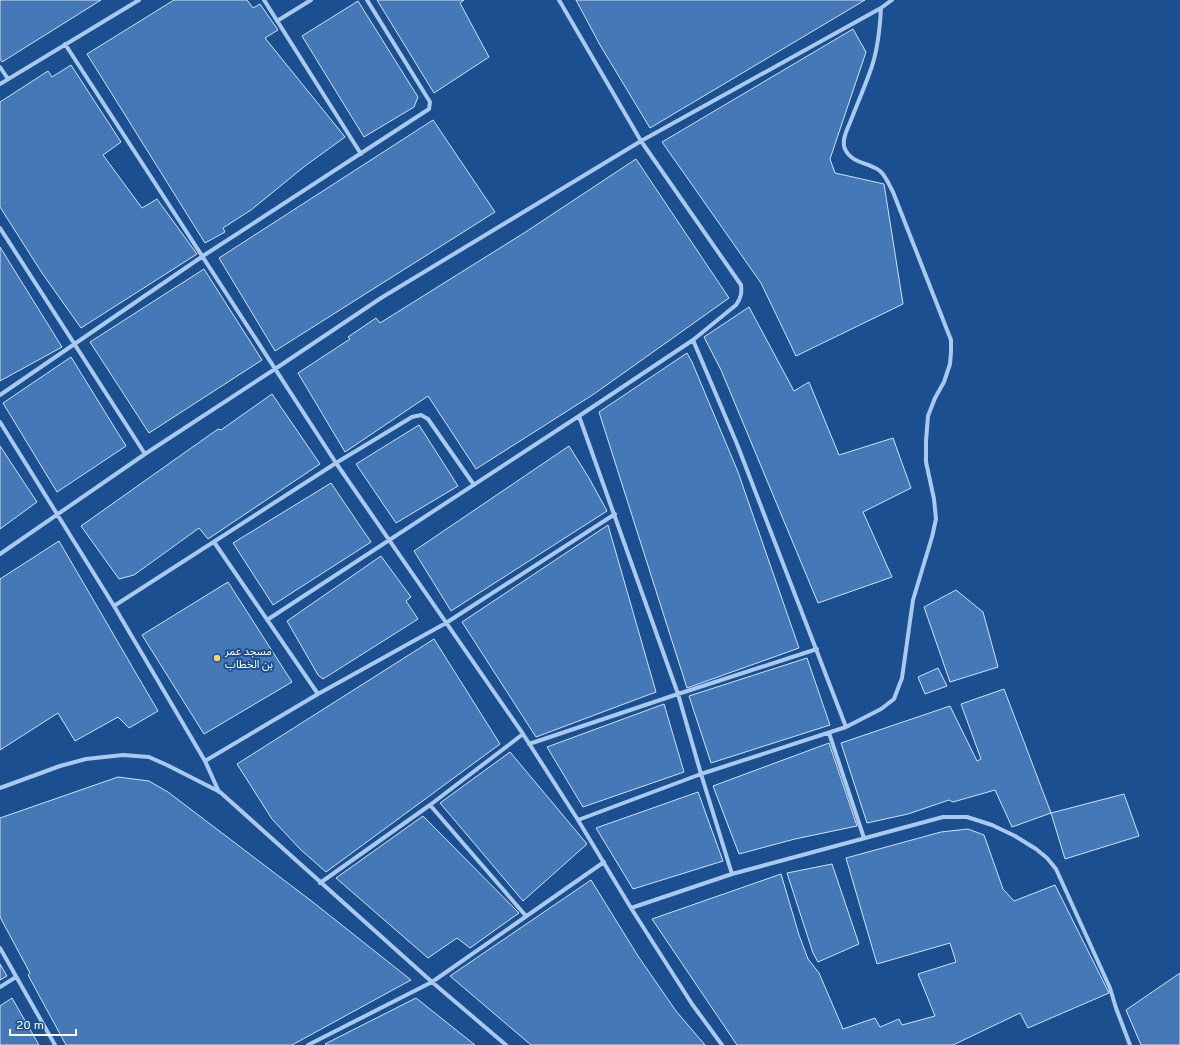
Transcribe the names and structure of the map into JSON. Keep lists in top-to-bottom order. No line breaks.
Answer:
{"places":["مسجد عمر بن الخطاب"],"scale_bar":"20 m"}
